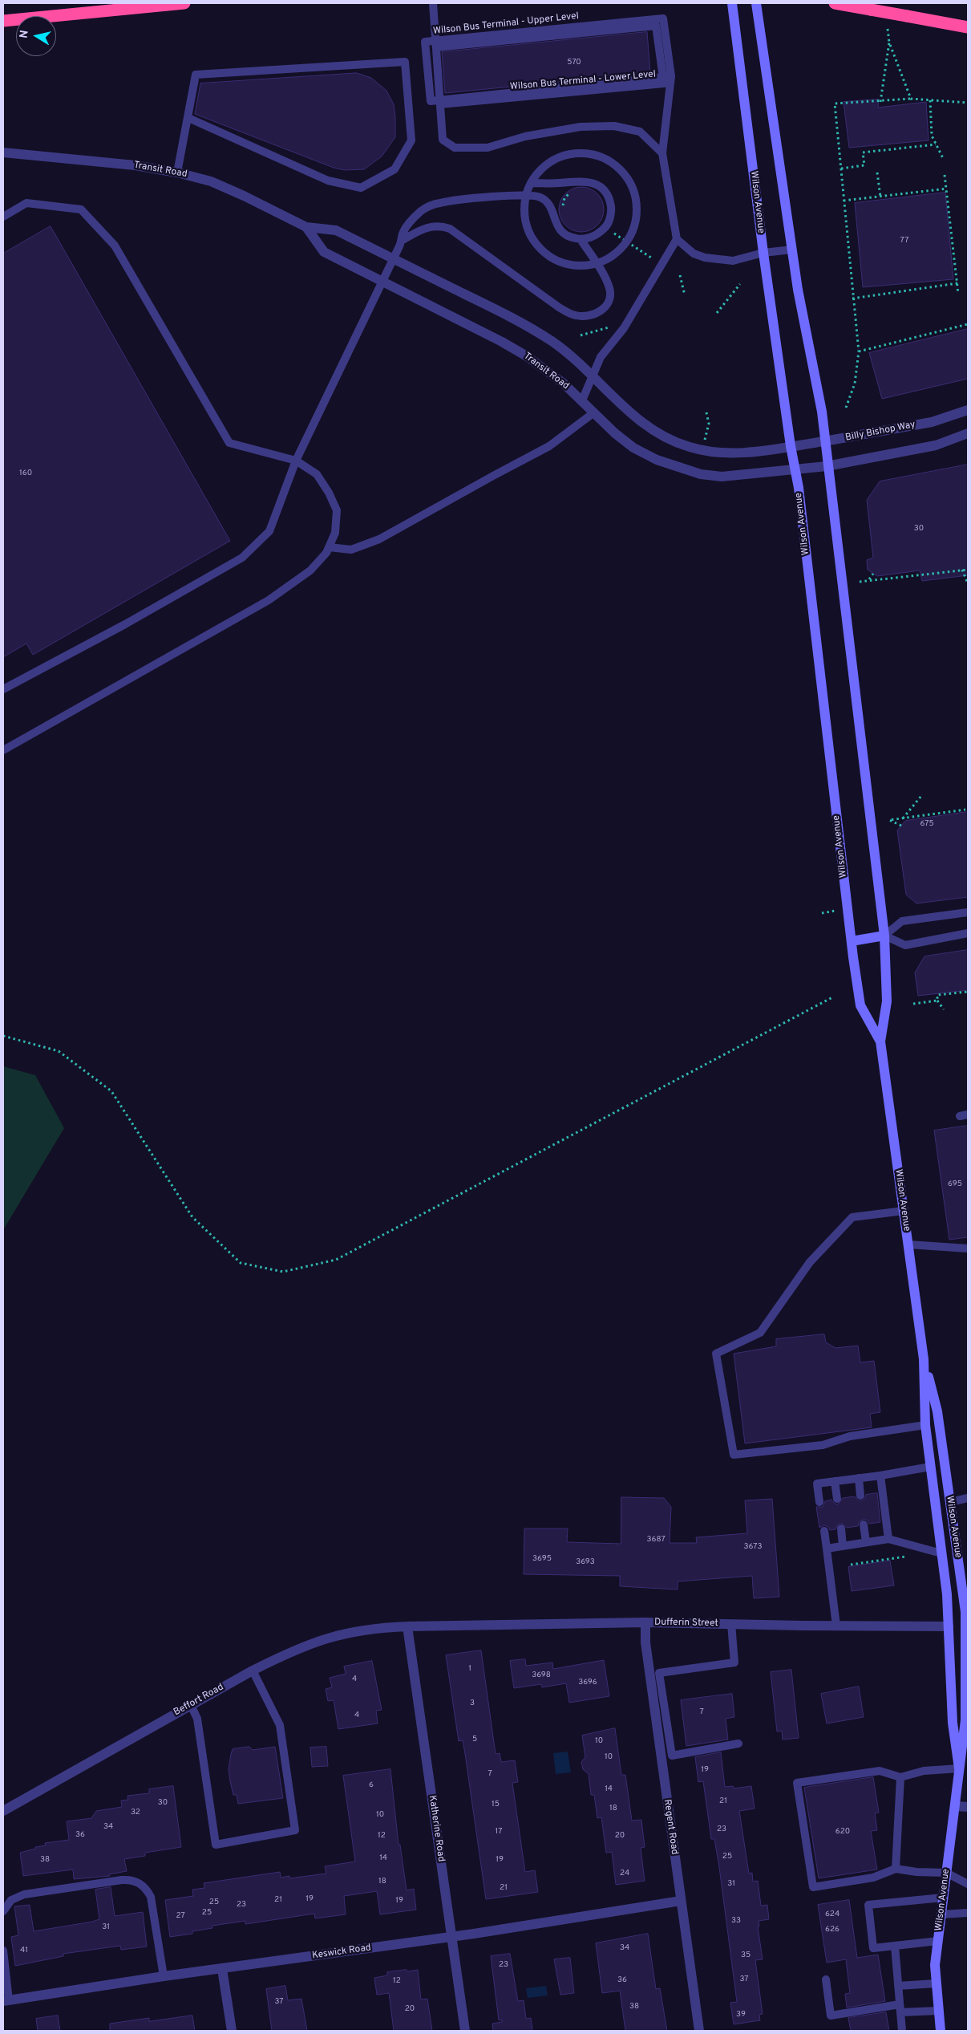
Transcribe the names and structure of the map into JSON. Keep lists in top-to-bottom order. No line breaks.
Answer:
{"streets":{"main road":["Wilson Avenue","Dufferin Street"],"street":["Transit Road","Billy Bishop Way","Beffort Road","Regent Road","Katherine Road","Keswick Road"],"lane":["Wilson Bus Terminal - Upper Level","Wilson Bus Terminal - Lower Level"]},"crossings":[["Transit Road","Wilson Avenue"],["Transit Road","Billy Bishop Way"],["Wilson Avenue","Billy Bishop Way"],["Wilson Avenue","Dufferin Street"],["Dufferin Street","Beffort Road"],["Dufferin Street","Regent Road"],["Dufferin Street","Katherine Road"],["Beffort Road","Katherine Road"],["Regent Road","Keswick Road"],["Katherine Road","Keswick Road"]],"house_numbers":["570","77","160","30","675","695","3687","3673","3695","3693","1","3698","4","3696","3","7","4","5","10","10","19","7","6","14","21","30","15","18","32","10","34","23","17","620","36","12","20","25","14","38","19","24","18","31","21","19","21","19","25","23","25","624","27","33","31","626","34","41","35","23","37","36","12","37","38","20","39"],"north":"left"}
